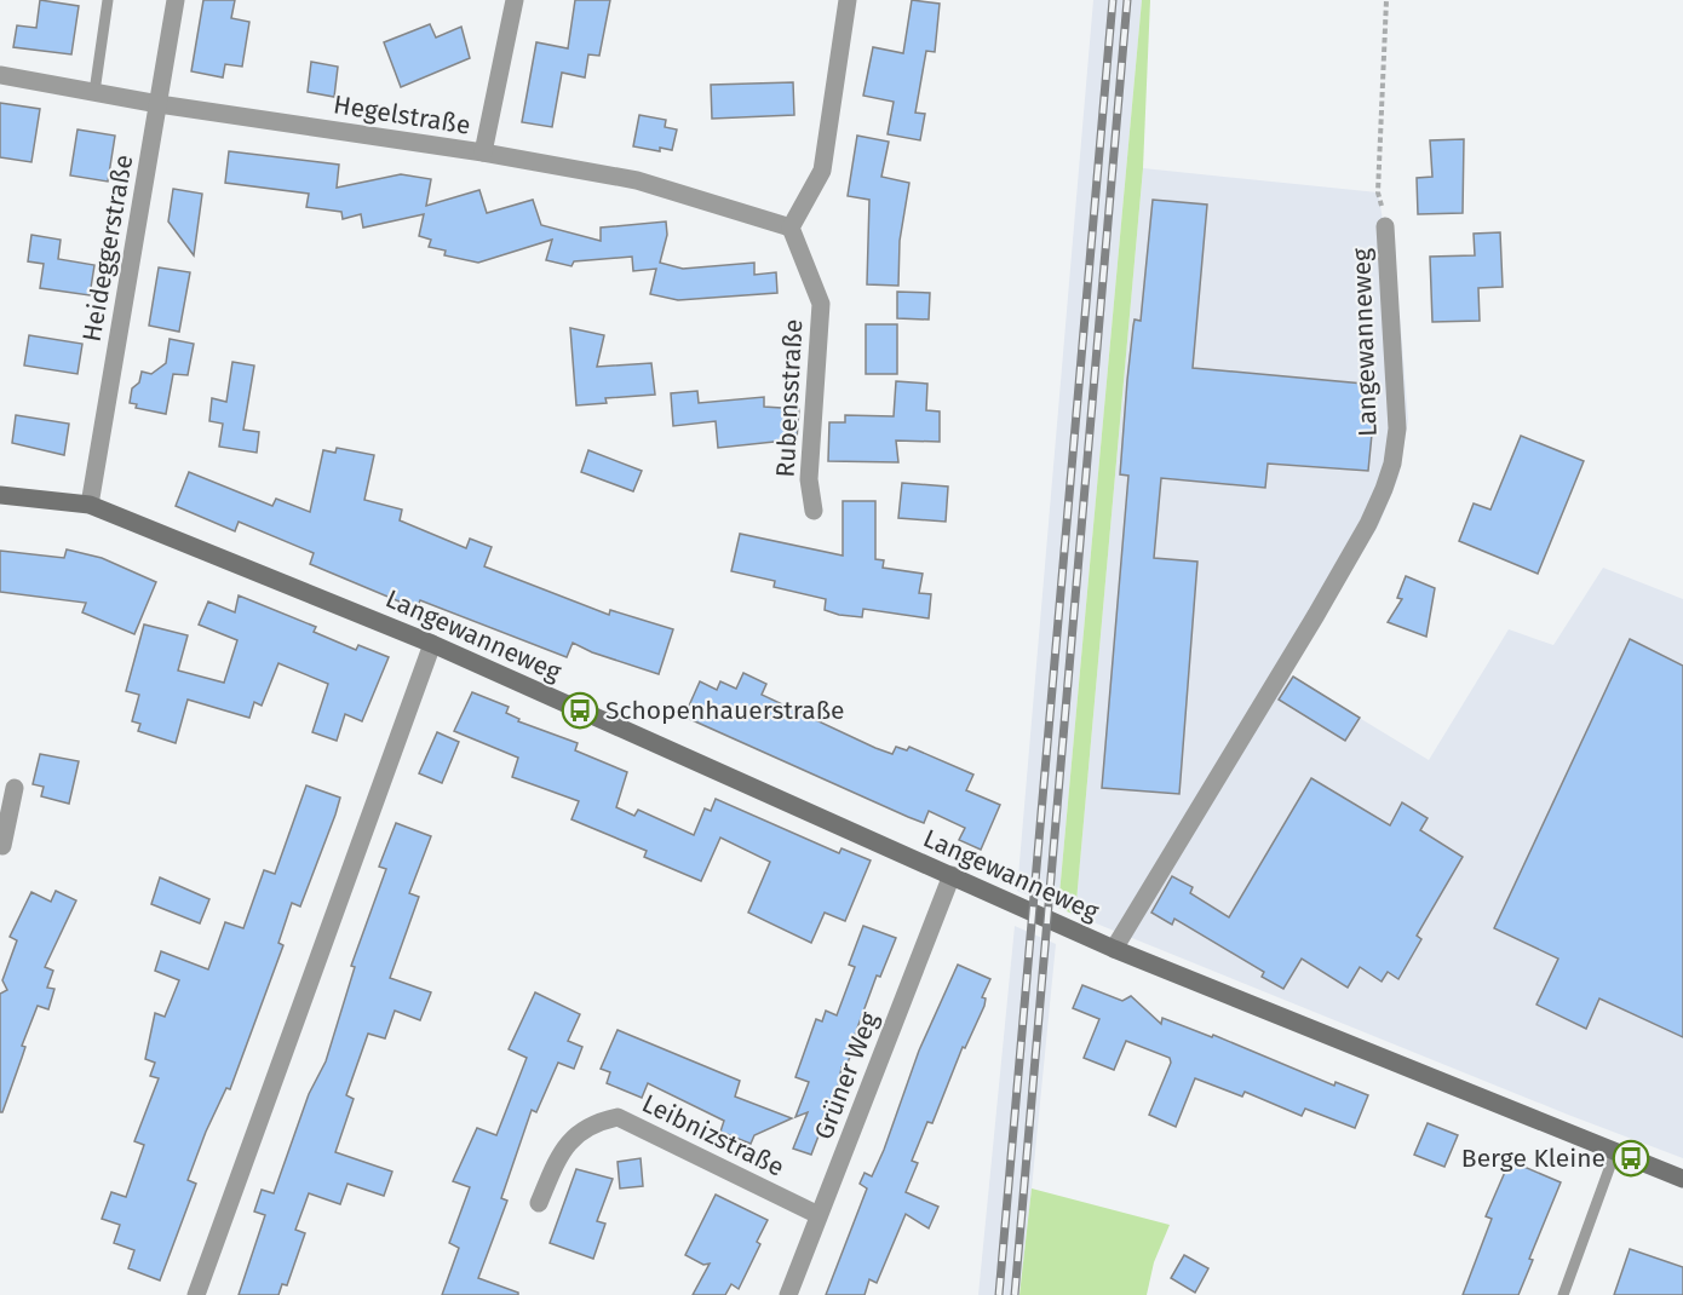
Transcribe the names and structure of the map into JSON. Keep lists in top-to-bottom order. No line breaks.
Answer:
{"streets":{"street":["Hegelstraße","Heideggerstraße","Langewanneweg","Rubensstraße","Grüner Weg","Leibnizstraße"]},"crossings":[["Hegelstraße","Heideggerstraße"],["Hegelstraße","Rubensstraße"],["Heideggerstraße","Langewanneweg"],["Langewanneweg","Grüner Weg"],["Grüner Weg","Leibnizstraße"]],"places":{"bus stop":["Schopenhauerstraße","Berge Kleine"]}}
